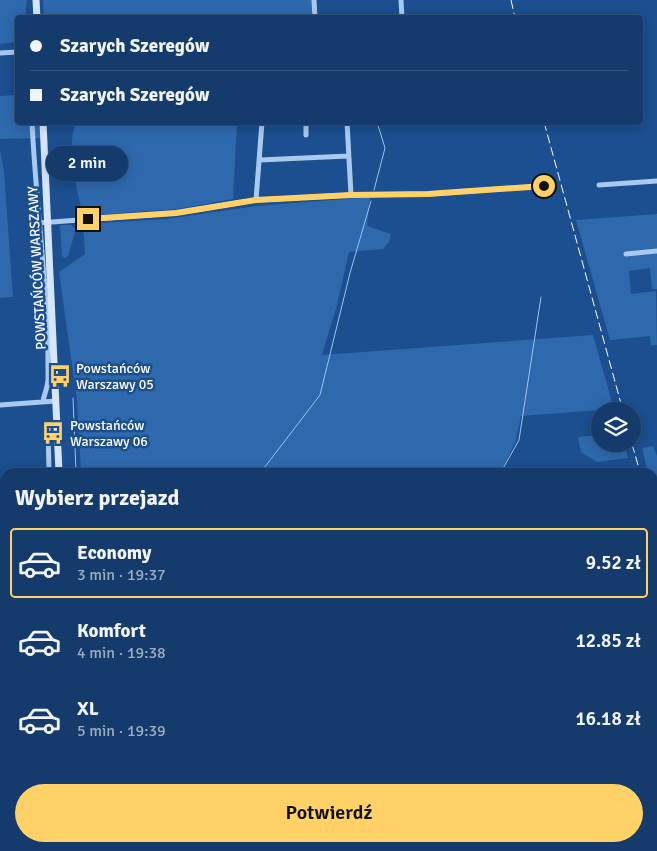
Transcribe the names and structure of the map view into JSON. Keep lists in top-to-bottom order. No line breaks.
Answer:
{"streets":{"street":["POWSTAŃCÓW WARSZAWY"]},"places":{"bus stop":["Powstańców Warszawy 05","Powstańców Warszawy 06"]},"page":{"banner":["Szarych Szeregów","Szarych Szeregów"],"bubble":"2 min","heading":"Wybierz przejazd","list":[{"name":"Economy","note":"3 min · 19:37","value":"9.52 zł"},{"name":"Komfort","note":"4 min · 19:38","value":"12.85 zł"},{"name":"XL","note":"5 min · 19:39","value":"16.18 zł"}],"buttons":"Potwierdź"}}
